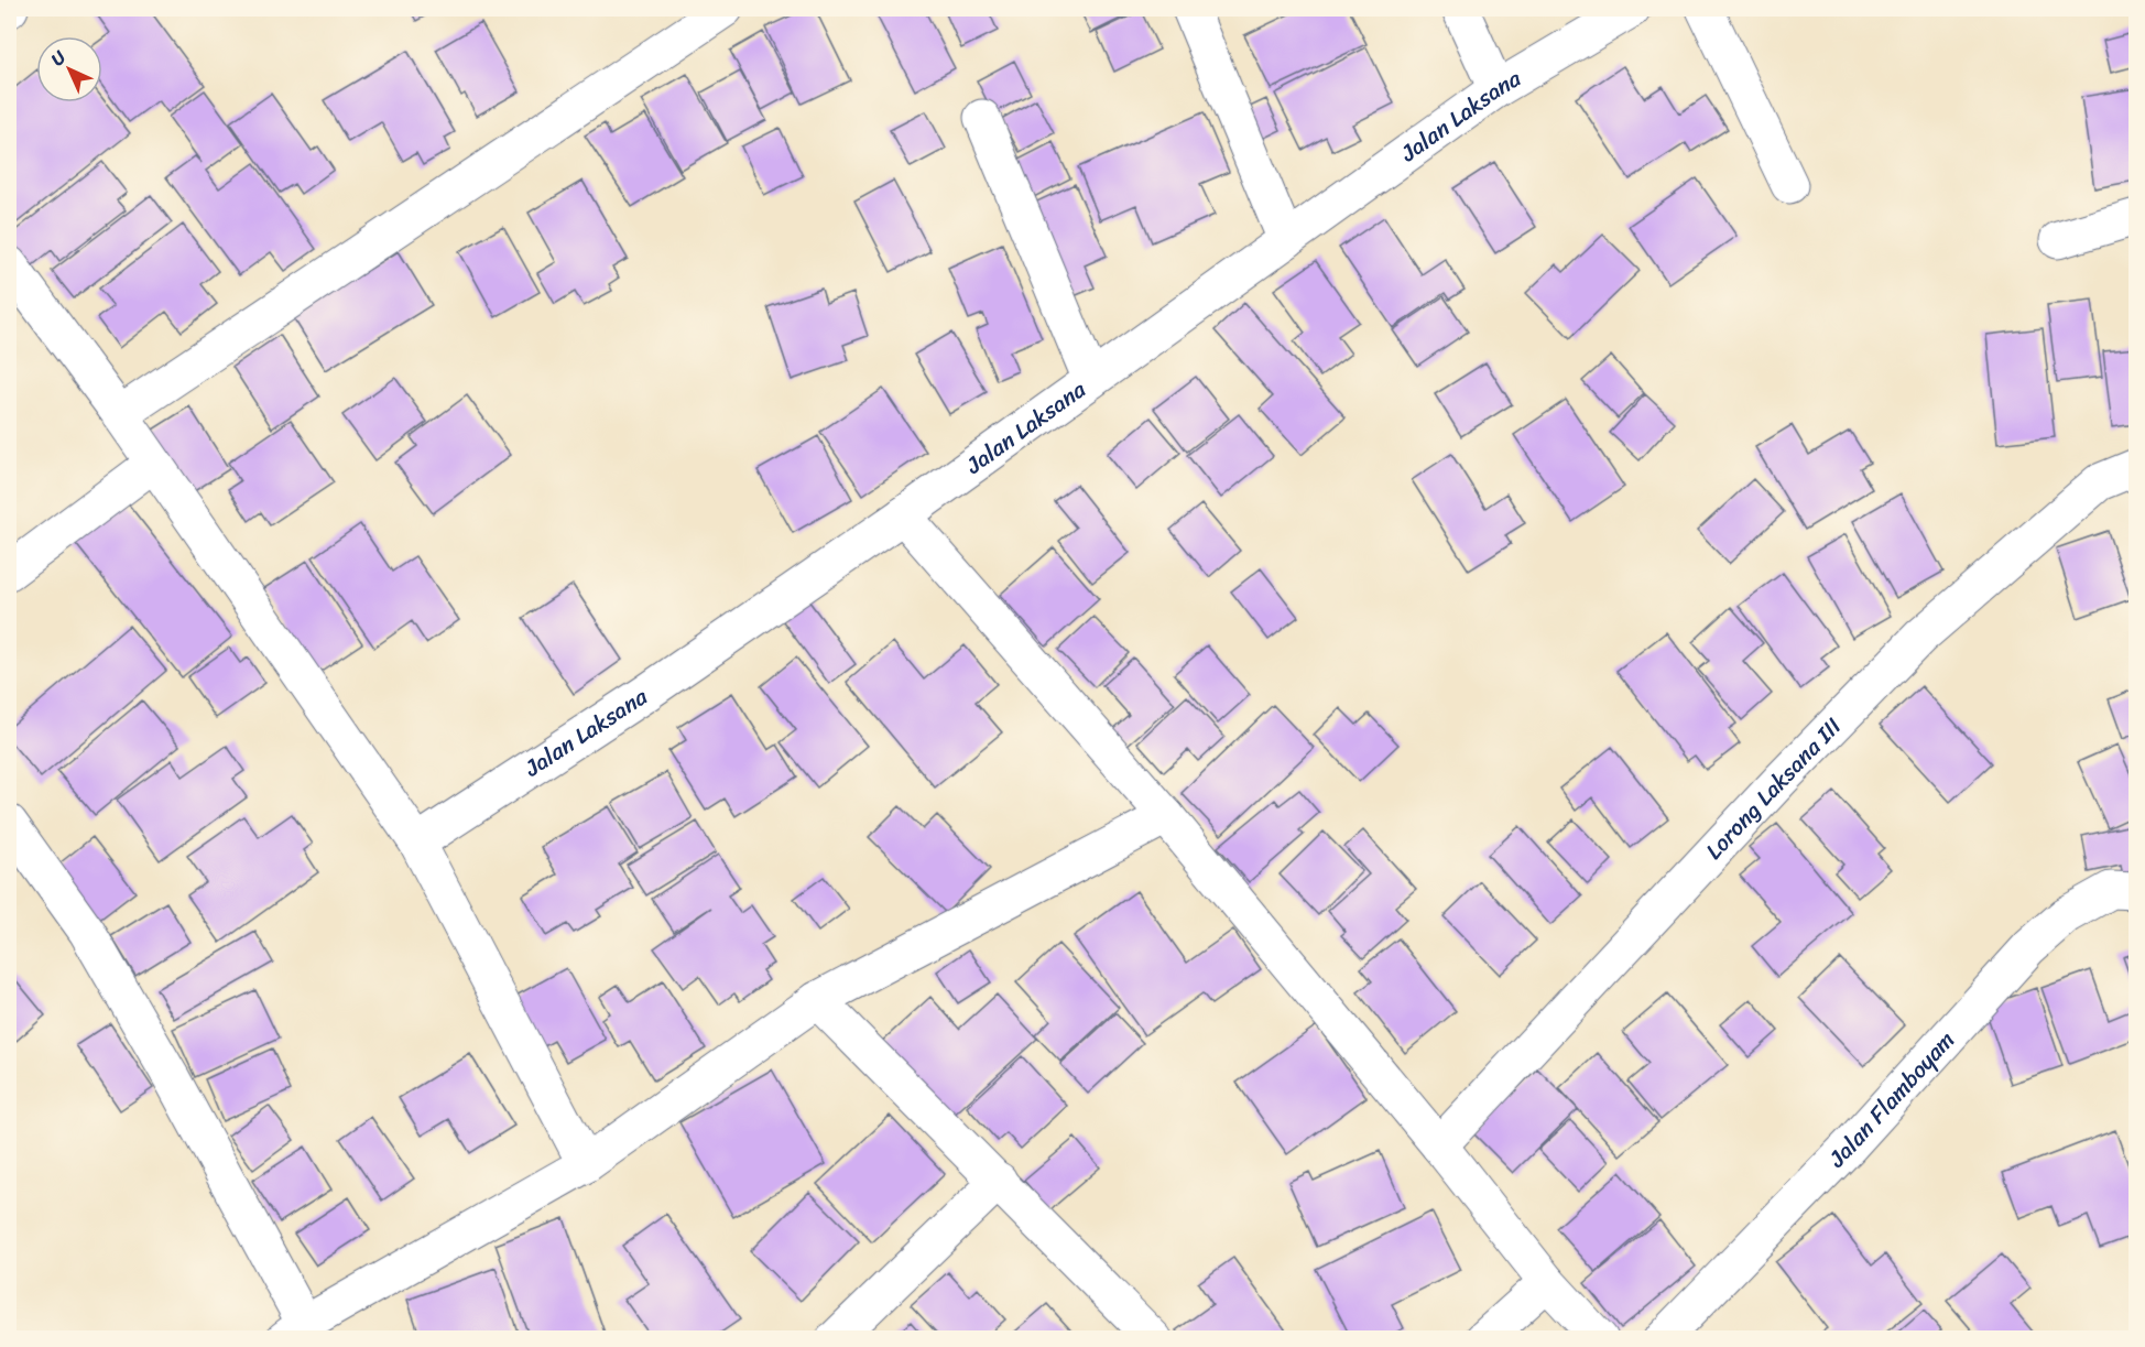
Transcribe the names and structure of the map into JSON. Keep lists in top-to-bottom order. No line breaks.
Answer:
{"streets":{"street":["Jalan Laksana","Lorong Laksana III","Jalan Flamboyam"]},"north":"top left"}
